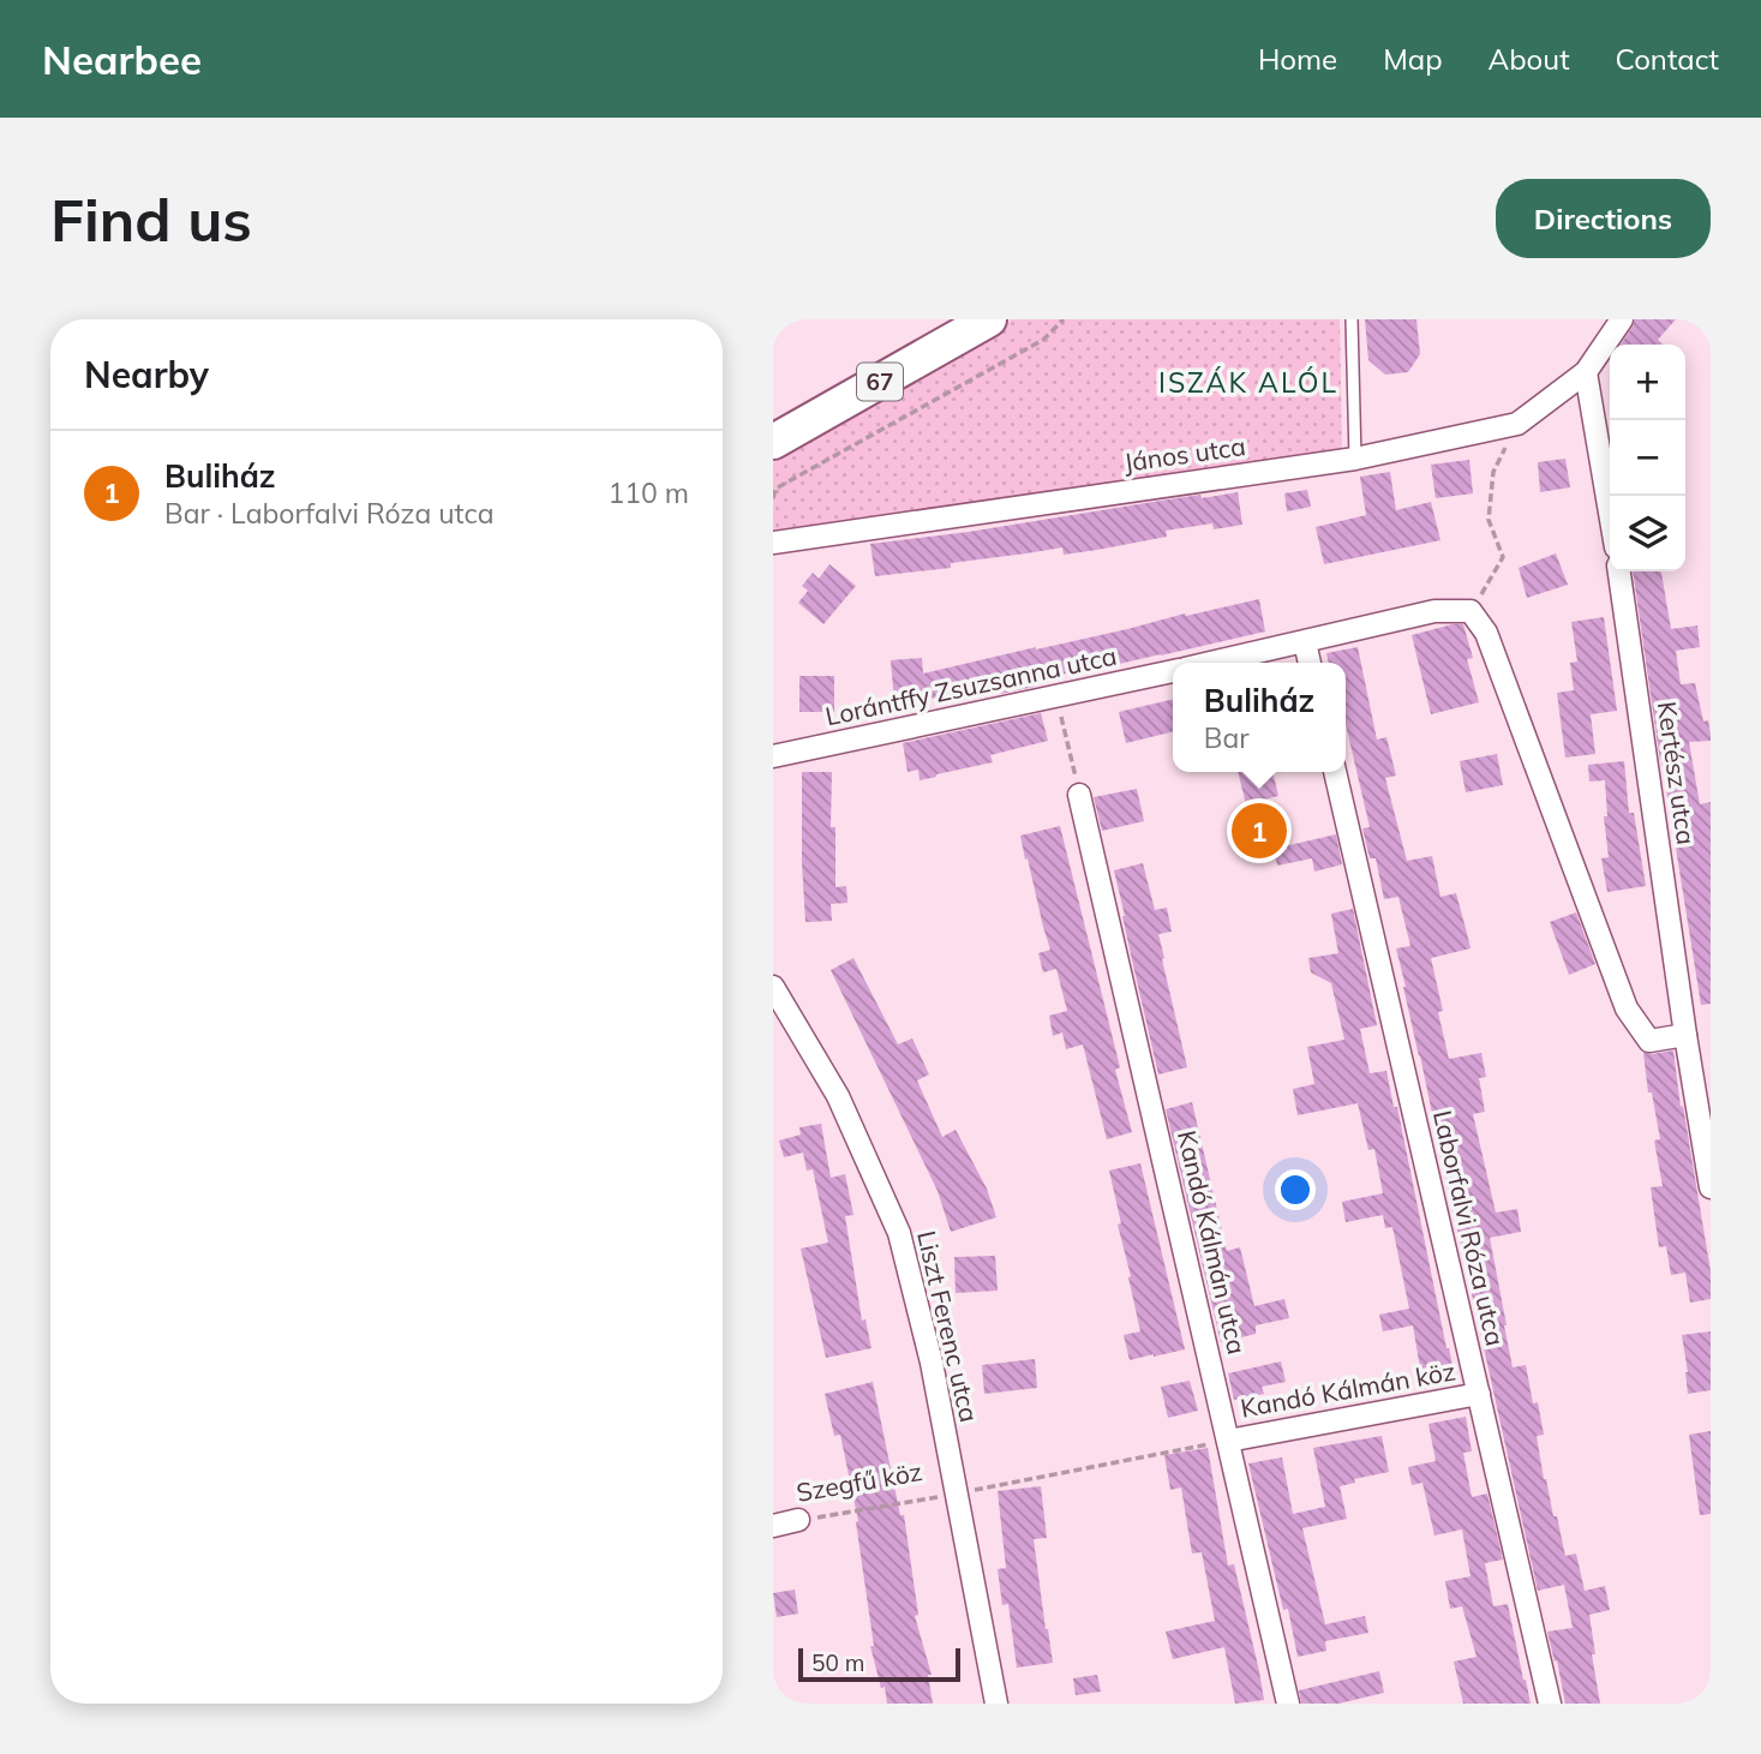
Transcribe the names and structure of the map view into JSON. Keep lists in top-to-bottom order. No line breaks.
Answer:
{"streets":{"main road":["67"],"street":["János utca","Lorántffy Zsuzsanna utca","Kertész utca","Laborfalvi Róza utca","Kandó Kálmán utca","Liszt Ferenc utca","Kandó Kálmán köz","Szegfű köz"]},"crossings":[["Laborfalvi Róza utca","Kandó Kálmán köz"],["Kandó Kálmán utca","Kandó Kálmán köz"],["Kandó Kálmán utca","Szegfű köz"],["Liszt Ferenc utca","Szegfű köz"],["Kandó Kálmán köz","Szegfű köz"]],"districts":["ISZÁK ALÓL"],"scale_bar":"50 m","page":{"header":"Nearbee","nav":["Home","Map","About","Contact"],"buttons":"Directions","title":"Find us","heading":"Nearby","map_buttons":["+","−"],"list":[{"mark":"1","name":"Buliház","note":"Bar · Laborfalvi Róza utca","value":"110 m"}],"popup":["Buliház","Bar"],"pins":"1","scale":"50 m"}}
